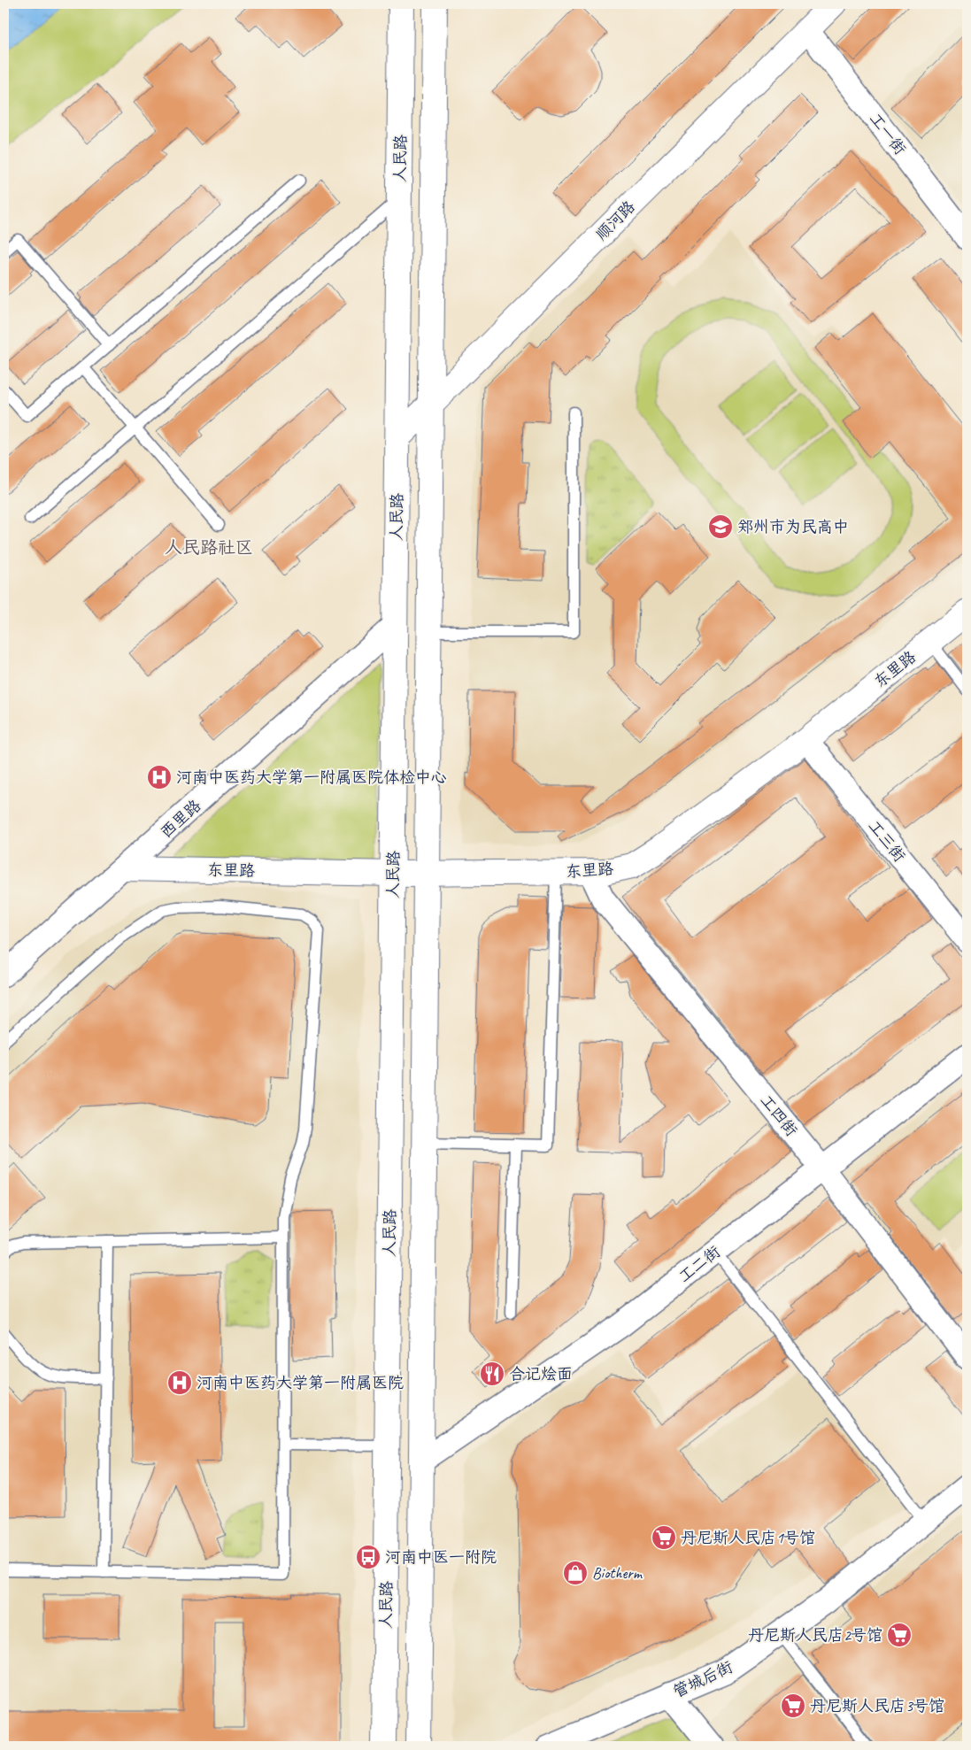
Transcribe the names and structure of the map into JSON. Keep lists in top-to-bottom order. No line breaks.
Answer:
{"streets":{"main road":["人民路","顺河路","东里路"],"street":["工一街","西里路","工三街","工四街","工二街","管城后街"]},"crossings":[["工一街","顺河路"],["人民路","顺河路"],["人民路","东里路"],["人民路","西里路"],["人民路","工二街"],["东里路","西里路"],["东里路","工三街"],["东里路","工四街"],["工四街","工二街"]],"districts":["人民路社区"],"places":{"school or university":["郑州市为民高中"],"hospital":["河南中医药大学第一附属医院体检中心","河南中医药大学第一附属医院"],"restaurant":["合记烩面"],"supermarket":["丹尼斯人民店1号馆","丹尼斯人民店2号馆","丹尼斯人民店3号馆"],"bus stop":["河南中医一附院"],"shop":["Biotherm"]}}
